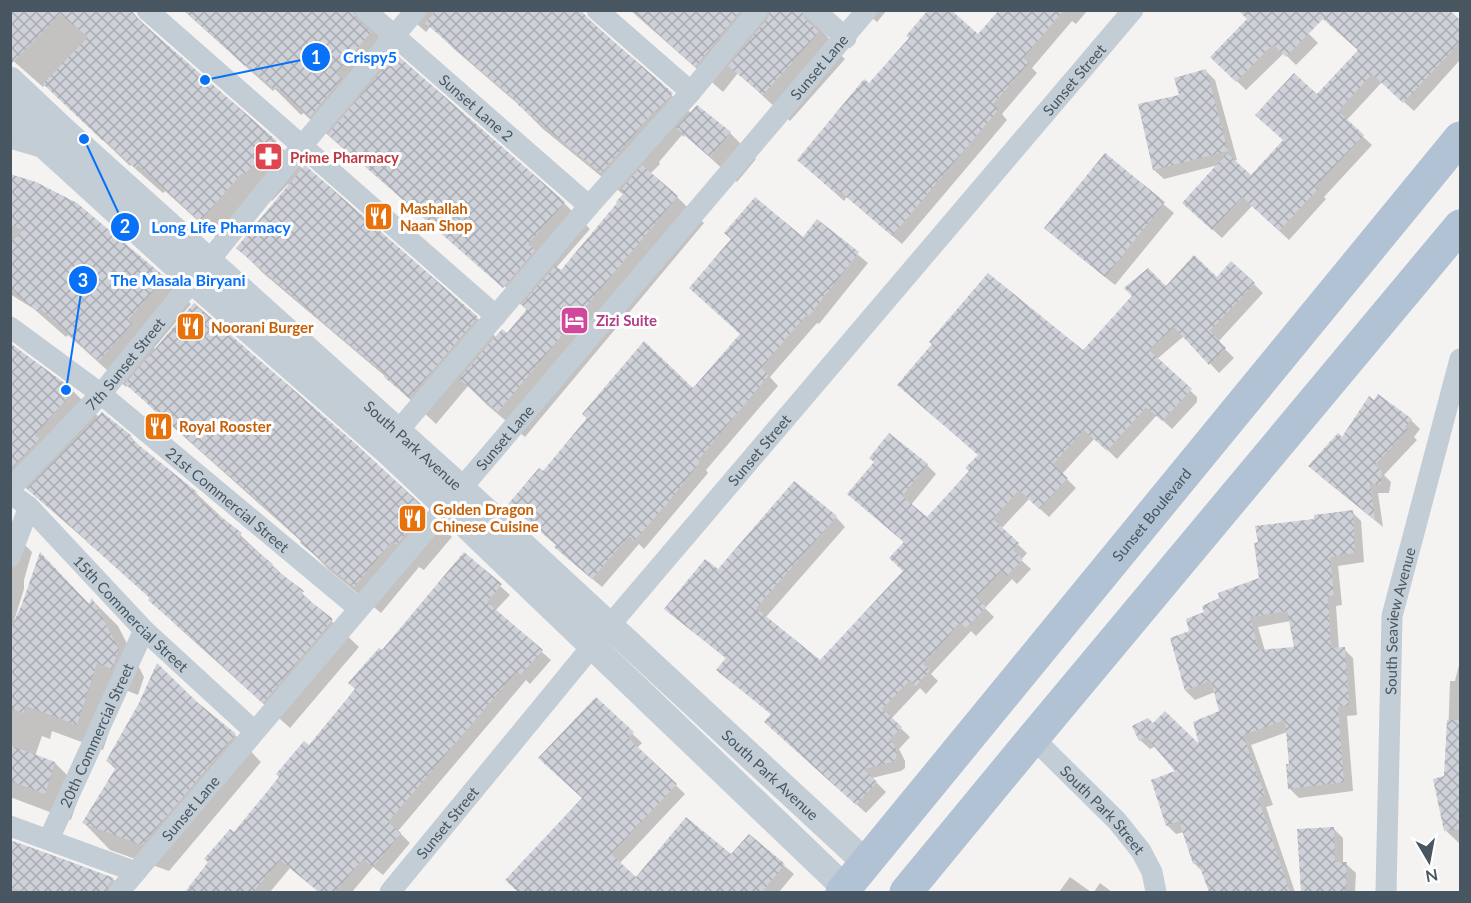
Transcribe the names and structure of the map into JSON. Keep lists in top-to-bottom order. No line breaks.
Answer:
{"streets":{"main road":["Sunset Boulevard"],"street":["Sunset Lane","Sunset Street","Sunset Lane 2","7th Sunset Street","South Park Avenue","21st Commercial Street","15th Commercial Street","South Seaview Avenue","20th Commercial Street","South Park Street"]},"crossings":[["Sunset Lane","South Park Avenue"],["Sunset Lane","21st Commercial Street"],["Sunset Lane","15th Commercial Street"],["Sunset Street","South Park Avenue"],["Sunset Lane 2","7th Sunset Street"],["7th Sunset Street","South Park Avenue"],["7th Sunset Street","21st Commercial Street"],["7th Sunset Street","15th Commercial Street"],["South Park Avenue","Sunset Boulevard"],["15th Commercial Street","20th Commercial Street"]],"places":{"other":["Crispy5","Long Life Pharmacy","The Masala Biryani"],"pharmacy":["Prime Pharmacy"],"restaurant":["Mashallah Naan Shop","Noorani Burger","Royal Rooster","Golden Dragon Chinese Cuisine"],"hotel":["Zizi Suite"]},"north":"bottom"}
